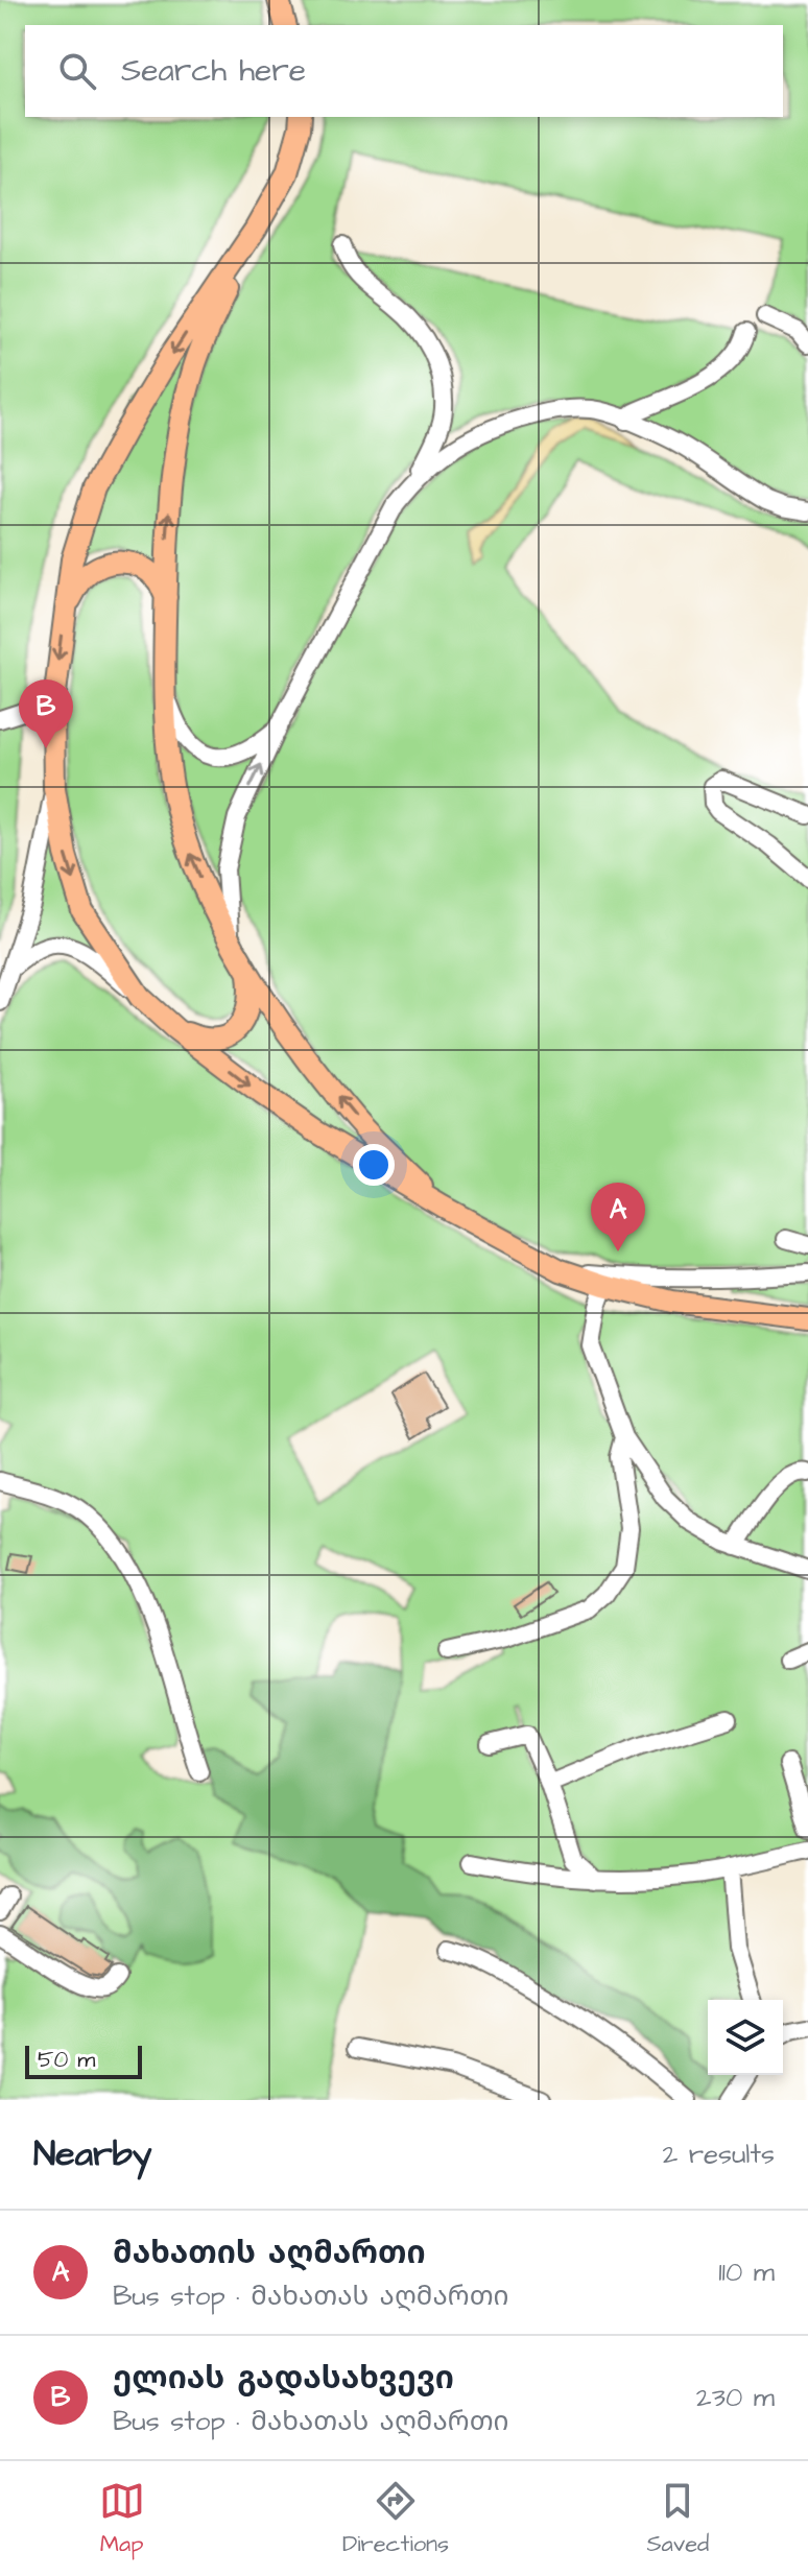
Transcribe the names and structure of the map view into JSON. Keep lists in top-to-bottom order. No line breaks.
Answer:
{"scale_bar":"50 m","page":{"search":"Search here","pins":["B","A"],"scale":"50 m","heading":["Nearby","2 results"],"list":[{"mark":"A","name":"მახათის აღმართი","note":"Bus stop · მახათას აღმართი","value":"110 m"},{"mark":"B","name":"ელიას გადასახვევი","note":"Bus stop · მახათას აღმართი","value":"230 m"}],"nav":["Map","Directions","Saved"]}}
